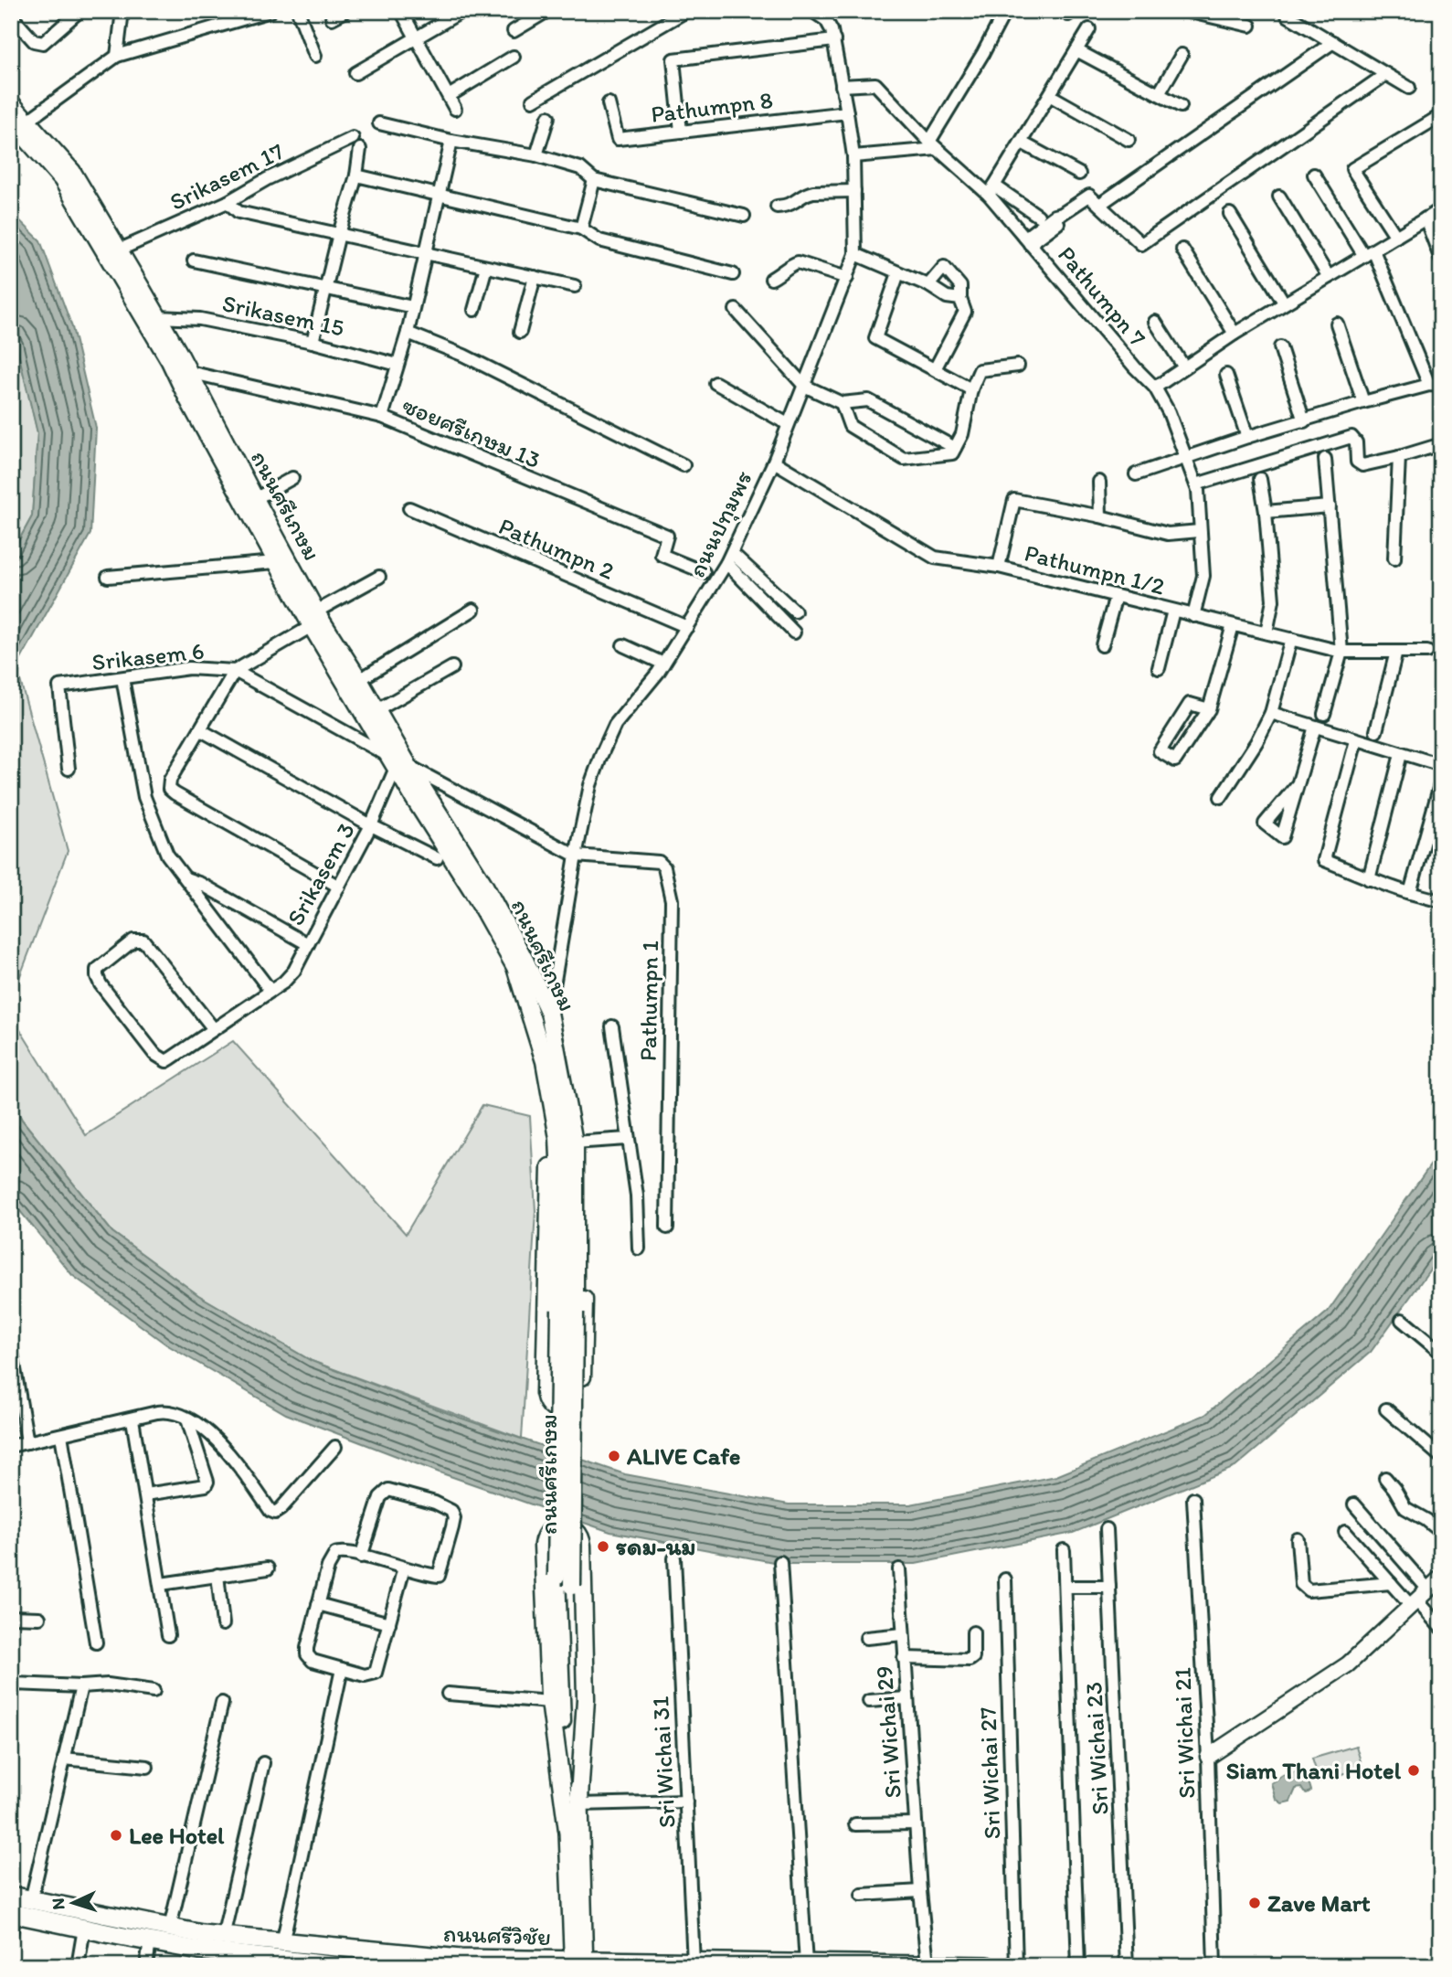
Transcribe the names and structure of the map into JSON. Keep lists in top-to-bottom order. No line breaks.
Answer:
{"streets":{"main road":["ถนนศรีเกษม","ถนนศรีวิชัย"],"street":["Pathumpn 8","Srikasem 17","Pathumpn 7","Srikasem 15","ซอยศรีเกษม 13","ถนนปทุมพร","Pathumpn 2","Pathumpn 1/2","Srikasem 6","Srikasem 3","Pathumpn 1","Sri Wichai 29","Sri Wichai 21","Sri Wichai 23","Sri Wichai 31","Sri Wichai 27"]},"crossings":[["Pathumpn 8","ถนนปทุมพร"],["Srikasem 17","ถนนศรีเกษม"],["Pathumpn 7","ถนนปทุมพร"],["Pathumpn 7","Pathumpn 1/2"],["Srikasem 15","ถนนศรีเกษม"],["ซอยศรีเกษม 13","ถนนศรีเกษม"],["ถนนศรีเกษม","ถนนปทุมพร"],["ถนนศรีเกษม","Srikasem 6"],["ถนนศรีเกษม","Srikasem 3"],["ถนนศรีเกษม","ถนนศรีวิชัย"],["ถนนปทุมพร","Pathumpn 2"],["ถนนปทุมพร","Pathumpn 1/2"],["ถนนปทุมพร","Pathumpn 1"],["Sri Wichai 29","ถนนศรีวิชัย"],["Sri Wichai 31","ถนนศรีวิชัย"]],"places":["ALIVE Cafe","รดม-นม","Siam Thani Hotel","Lee Hotel","Zave Mart"],"north":"left"}
